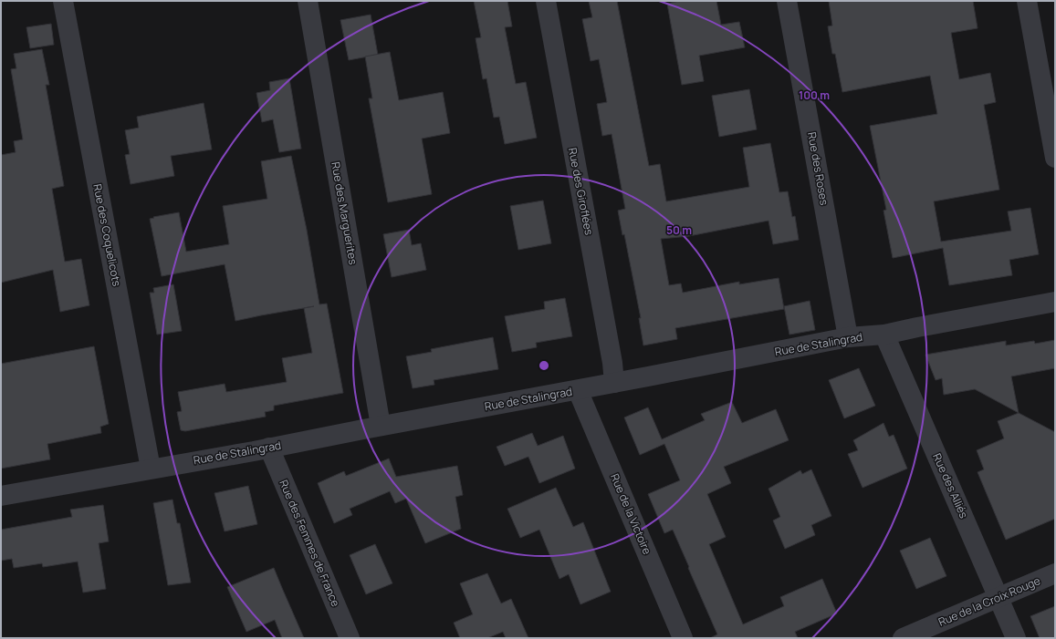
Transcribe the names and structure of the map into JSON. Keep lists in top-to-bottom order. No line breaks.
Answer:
{"streets":{"street":["Rue des Roses","Rue des Giroflées","Rue des Marguerites","Rue des Coquelicots","Rue de Stalingrad","Rue des Alliés","Rue de la Victoire","Rue des Femmes de France","Rue de la Croix Rouge"]},"crossings":[["Rue des Roses","Rue de Stalingrad"],["Rue des Giroflées","Rue de Stalingrad"],["Rue des Marguerites","Rue de Stalingrad"],["Rue des Coquelicots","Rue de Stalingrad"],["Rue de Stalingrad","Rue des Alliés"],["Rue de Stalingrad","Rue de la Victoire"],["Rue de Stalingrad","Rue des Femmes de France"],["Rue des Alliés","Rue de la Croix Rouge"]],"rings":["100 m","50 m"]}
